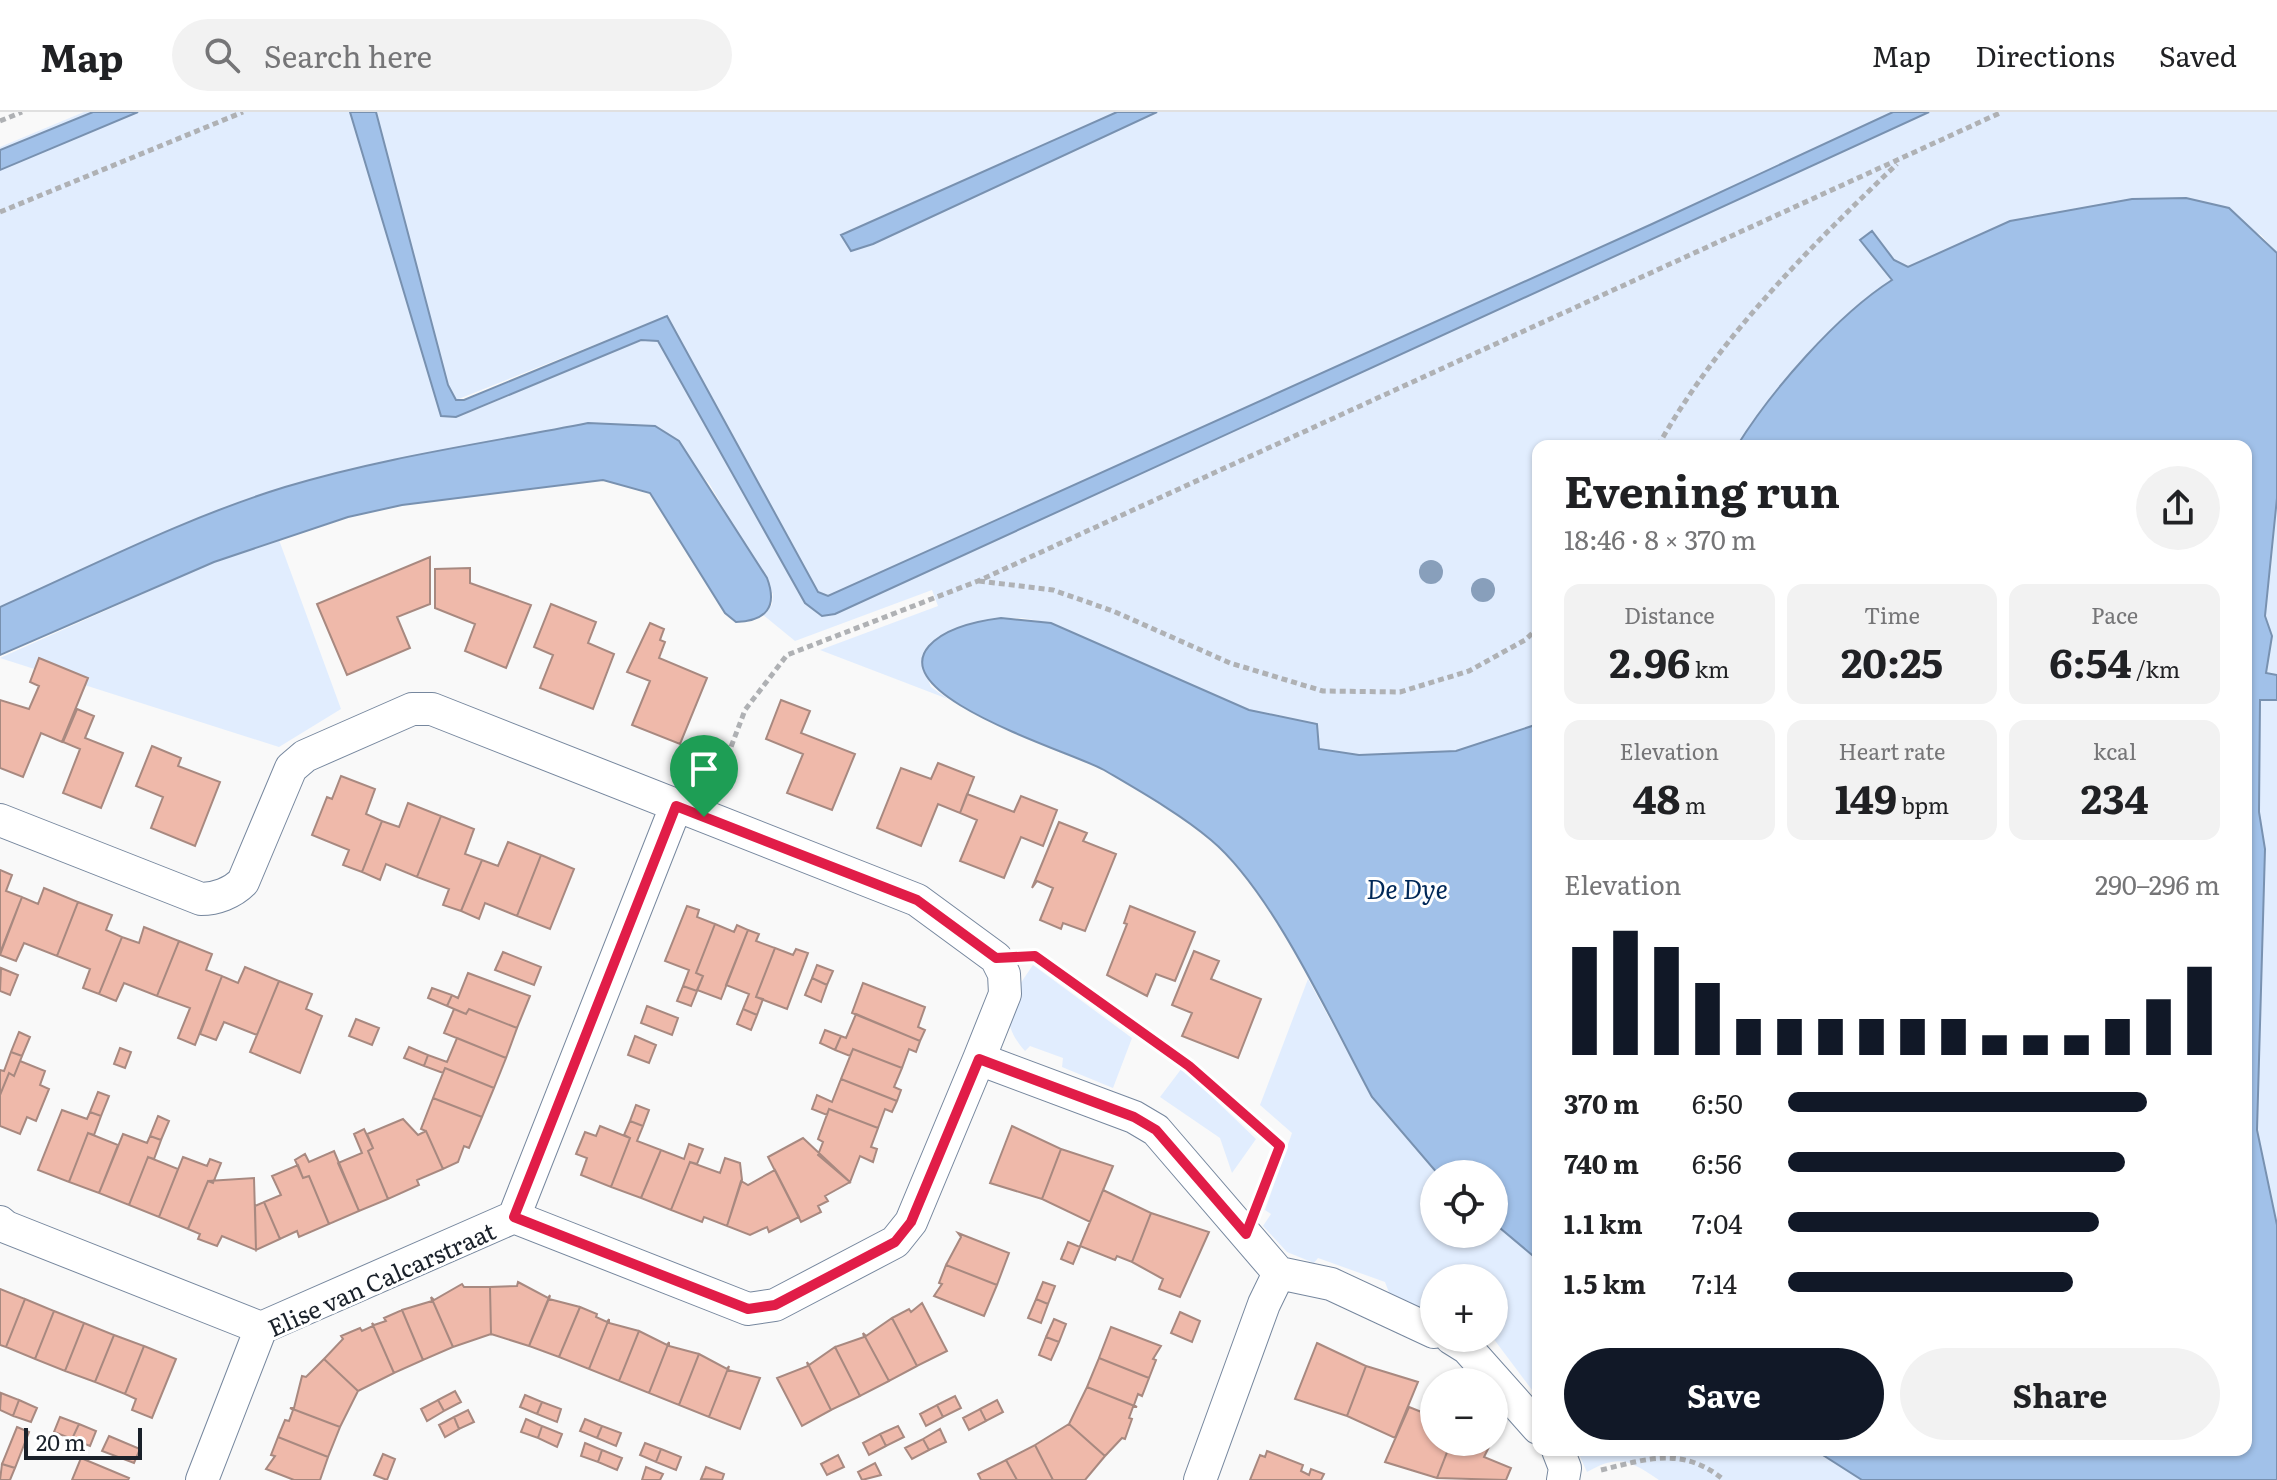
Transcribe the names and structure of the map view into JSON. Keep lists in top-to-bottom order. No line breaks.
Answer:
{"streets":{"street":["Elise van Calcarstraat"]},"water":["De Dye"],"scale_bar":"20 m","page":{"header":"Map","search":"Search here","nav":["Map","Directions","Saved"],"heading":["Evening run","18:46 · 8 × 370 m"],"stats":[["Distance","2.96 km"],["Time","20:25"],["Pace","6:54 /km"],["Elevation","48 m"],["Heart rate","149 bpm"],["kcal","234"]],"chart":["Elevation","290–296 m"],"list":[{"name":"370 m","note":"6:50"},{"name":"740 m","note":"6:56"},{"name":"1.1 km","note":"7:04"},{"name":"1.5 km","note":"7:14"}],"map_buttons":["+","−"],"buttons":["Save","Share"],"scale":"20 m"}}
